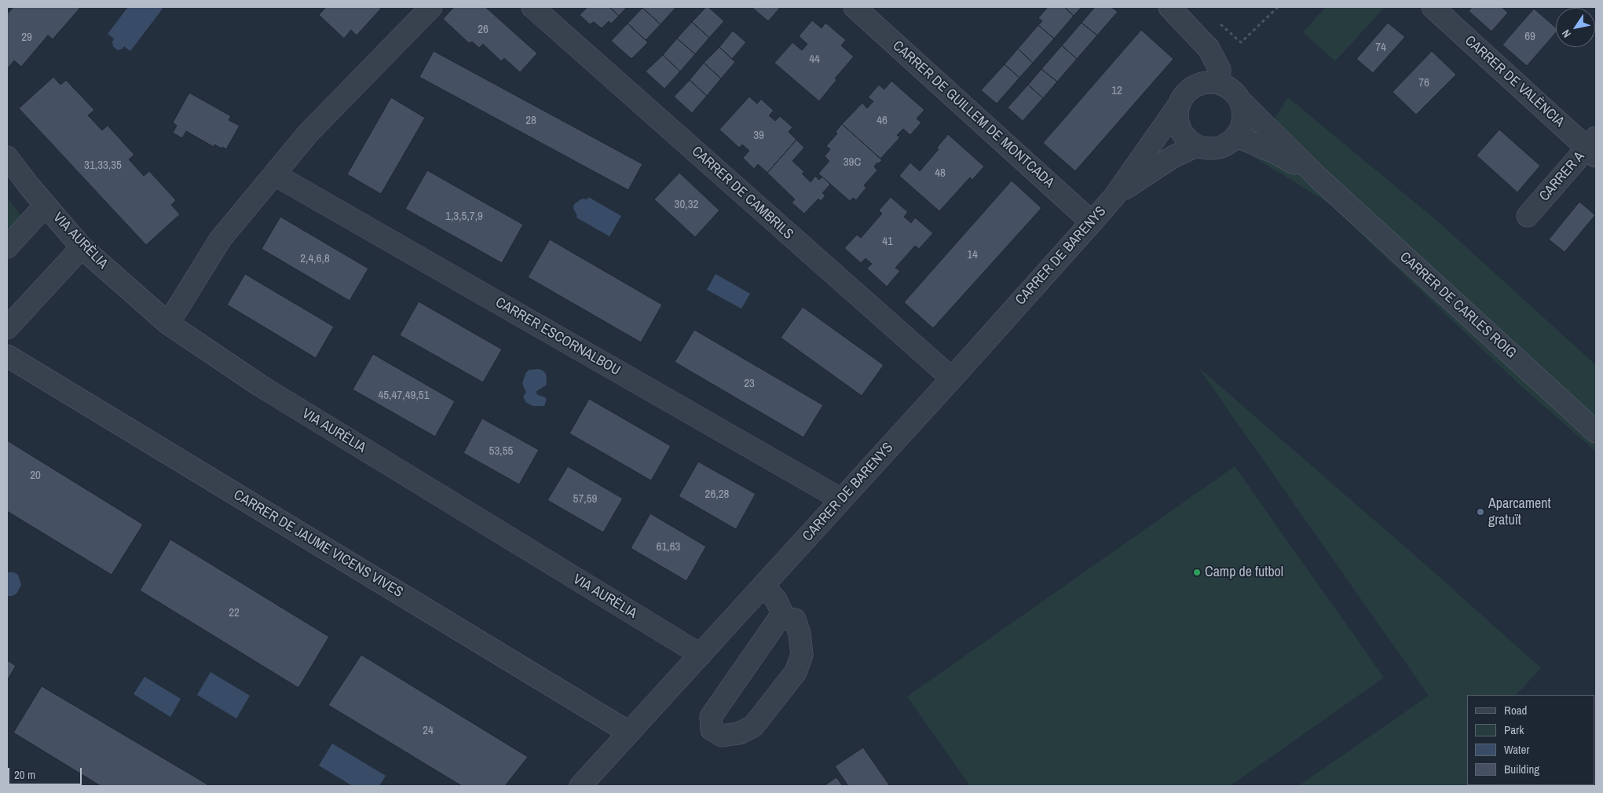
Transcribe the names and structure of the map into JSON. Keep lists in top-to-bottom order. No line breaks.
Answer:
{"streets":{"street":["CARRER DE VALÈNCIA","CARRER DE GUILLEM DE MONTCADA","CARRER A","CARRER DE CAMBRILS","VIA AURÈLIA","CARRER DE BARENYS","CARRER DE CARLES ROIG","CARRER ESCORNALBOU","CARRER DE JAUME VICENS VIVES"]},"crossings":[["CARRER DE VALÈNCIA","CARRER A"],["CARRER DE GUILLEM DE MONTCADA","CARRER DE BARENYS"],["CARRER DE CAMBRILS","CARRER DE BARENYS"],["VIA AURÈLIA","CARRER DE BARENYS"],["CARRER DE BARENYS","CARRER ESCORNALBOU"],["CARRER DE BARENYS","CARRER DE JAUME VICENS VIVES"]],"places":["Aparcament gratuït","Camp de futbol"],"house_numbers":["26","69","29","74","44","76","12","28","46","39","39C","31,33,35","48","30,32","1,3,5,7,9","41","14","2,4,6,8","23","45,47,49,51","53,55","20","26,28","57,59","61,63","22","24"],"legend":["Road","Park","Water","Building"],"scale_bar":"20 m","north":"bottom left"}
